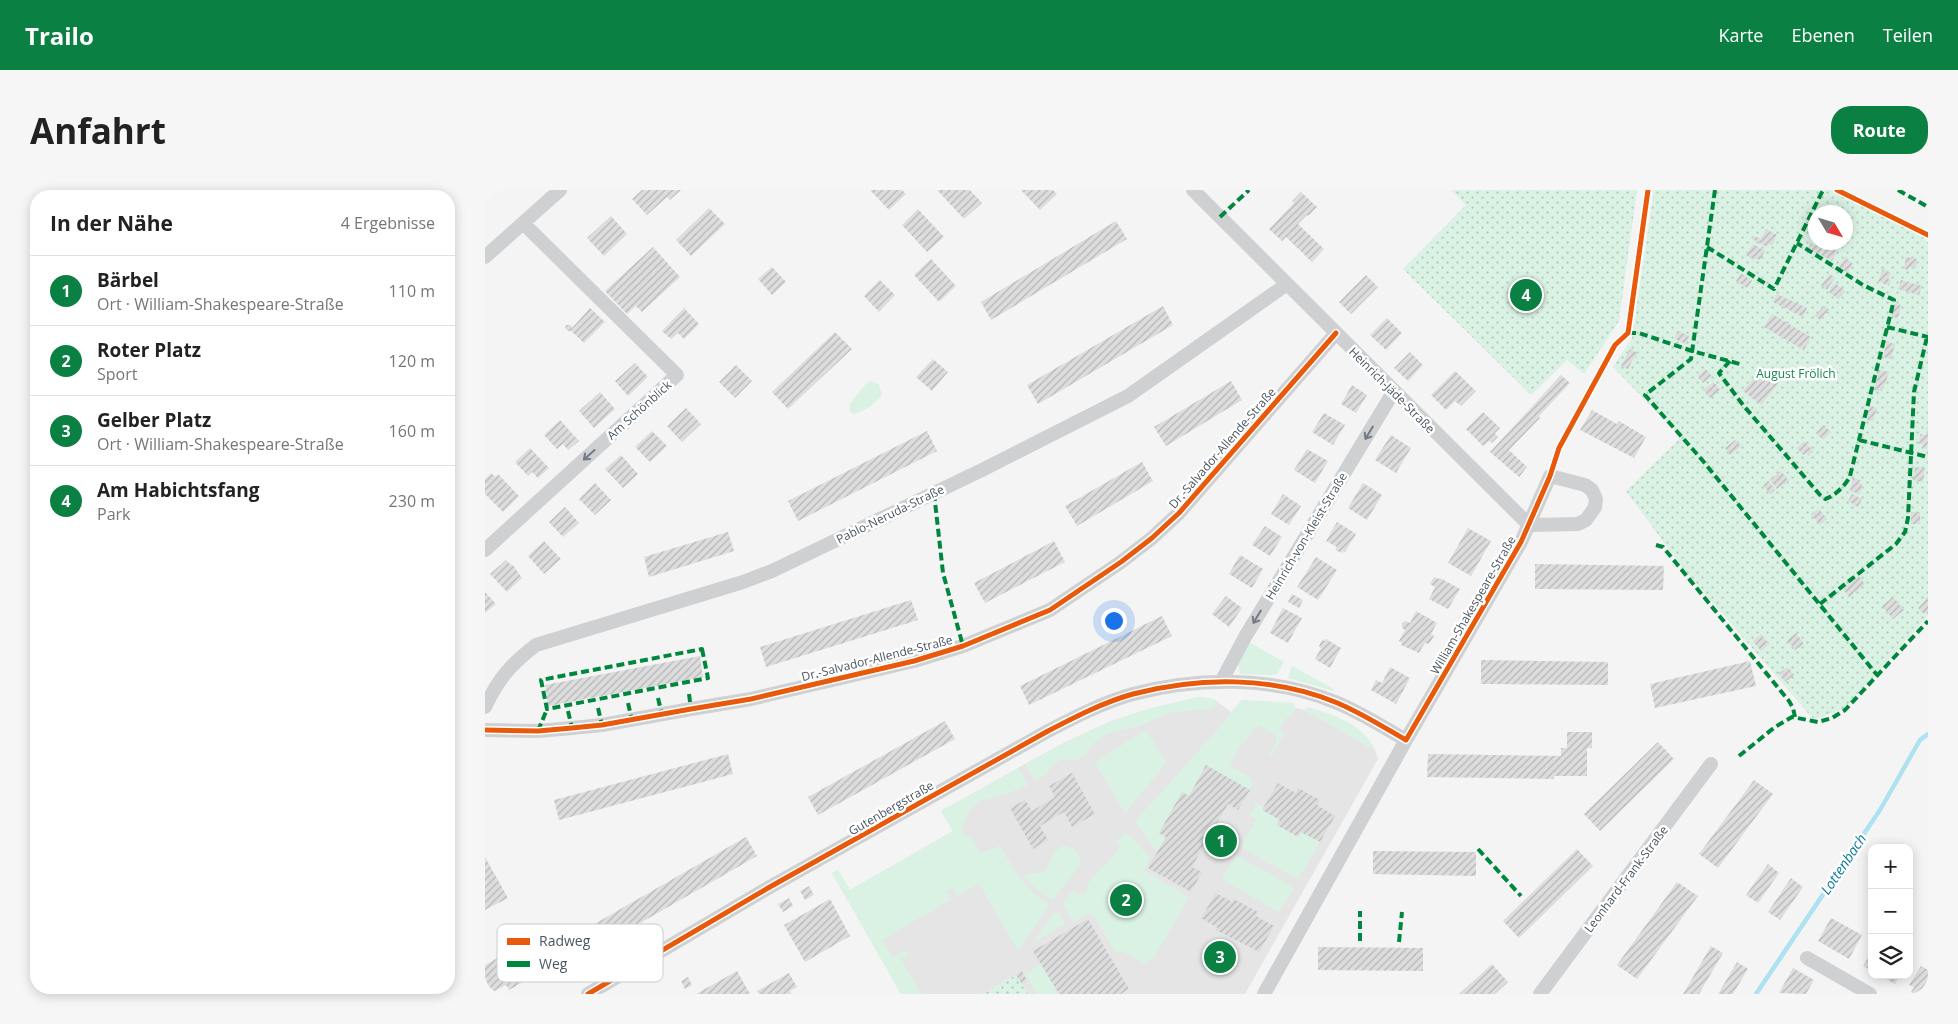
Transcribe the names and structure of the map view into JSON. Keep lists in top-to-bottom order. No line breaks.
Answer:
{"streets":{"street":["Heinrich-Jäde-Straße","Am Schönblick","Dr.-Salvador-Allende-Straße","Pablo-Neruda-Straße","Heinrich-von-Kleist-Straße","William-Shakespeare-Straße","Gutenbergstraße","Leonhard-Frank-Straße"]},"crossings":[["Heinrich-Jäde-Straße","Dr.-Salvador-Allende-Straße"],["Heinrich-Jäde-Straße","Pablo-Neruda-Straße"],["Heinrich-Jäde-Straße","Heinrich-von-Kleist-Straße"],["Heinrich-Jäde-Straße","William-Shakespeare-Straße"],["Heinrich-von-Kleist-Straße","Gutenbergstraße"],["William-Shakespeare-Straße","Gutenbergstraße"]],"one_way":["Heinrich-von-Kleist-Straße"],"water":["Lottenbach"],"parks":["August Frölich"],"legend":["Radweg","Weg"],"north":"bottom right","page":{"header":"Trailo","nav":["Karte","Ebenen","Teilen"],"buttons":"Route","title":"Anfahrt","heading":["In der Nähe","4 Ergebnisse"],"list":[{"mark":"1","name":"Bärbel","note":"Ort · William-Shakespeare-Straße","value":"110 m"},{"mark":"2","name":"Roter Platz","note":"Sport","value":"120 m"},{"mark":"3","name":"Gelber Platz","note":"Ort · William-Shakespeare-Straße","value":"160 m"},{"mark":"4","name":"Am Habichtsfang","note":"Park","value":"230 m"}],"pins":["4","1","2","3"],"map_buttons":["+","−"]}}
